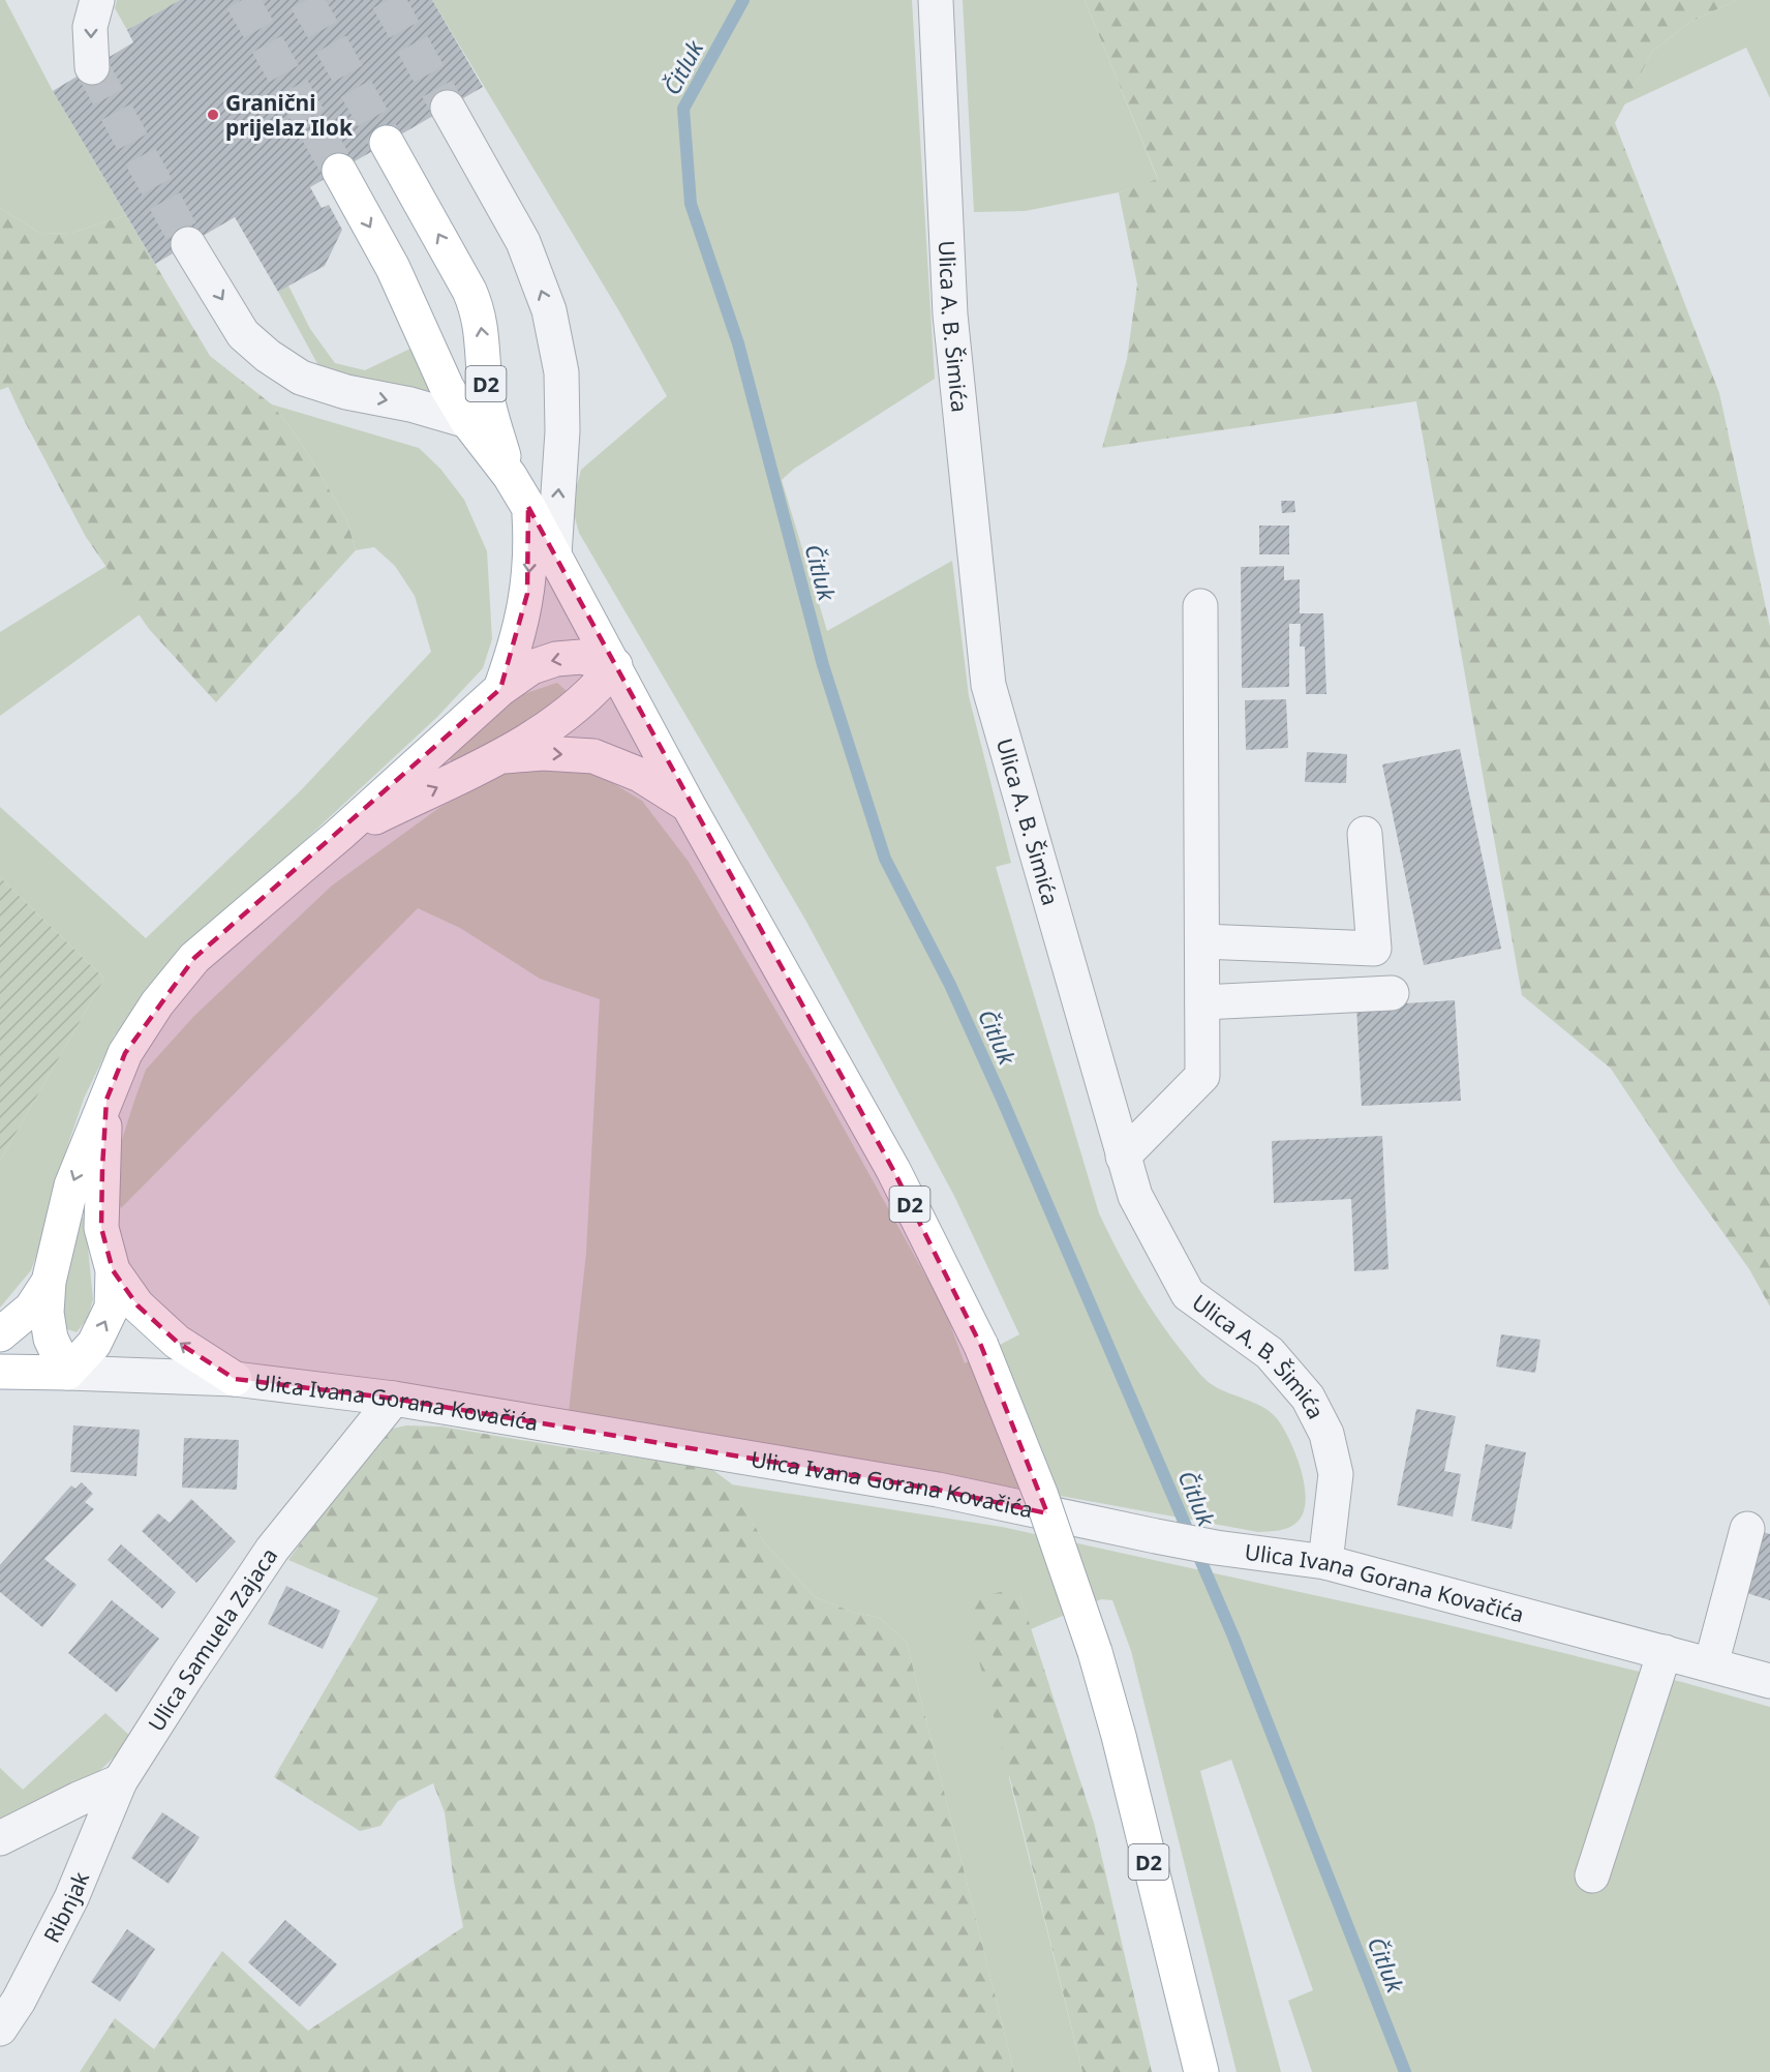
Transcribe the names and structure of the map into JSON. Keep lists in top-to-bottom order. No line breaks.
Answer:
{"streets":{"main road":["D2","Ulica Ivana Gorana Kovačića"],"street":["Ulica A. B. Šimića","Ulica Samuela Zajaca","Ribnjak"]},"crossings":[["Ulica A. B. Šimića","Ulica Ivana Gorana Kovačića"],["Ulica Ivana Gorana Kovačića","Ulica Samuela Zajaca"],["Ulica Samuela Zajaca","Ribnjak"]],"water":["Čitluk"],"places":["Granični prijelaz Ilok"]}
